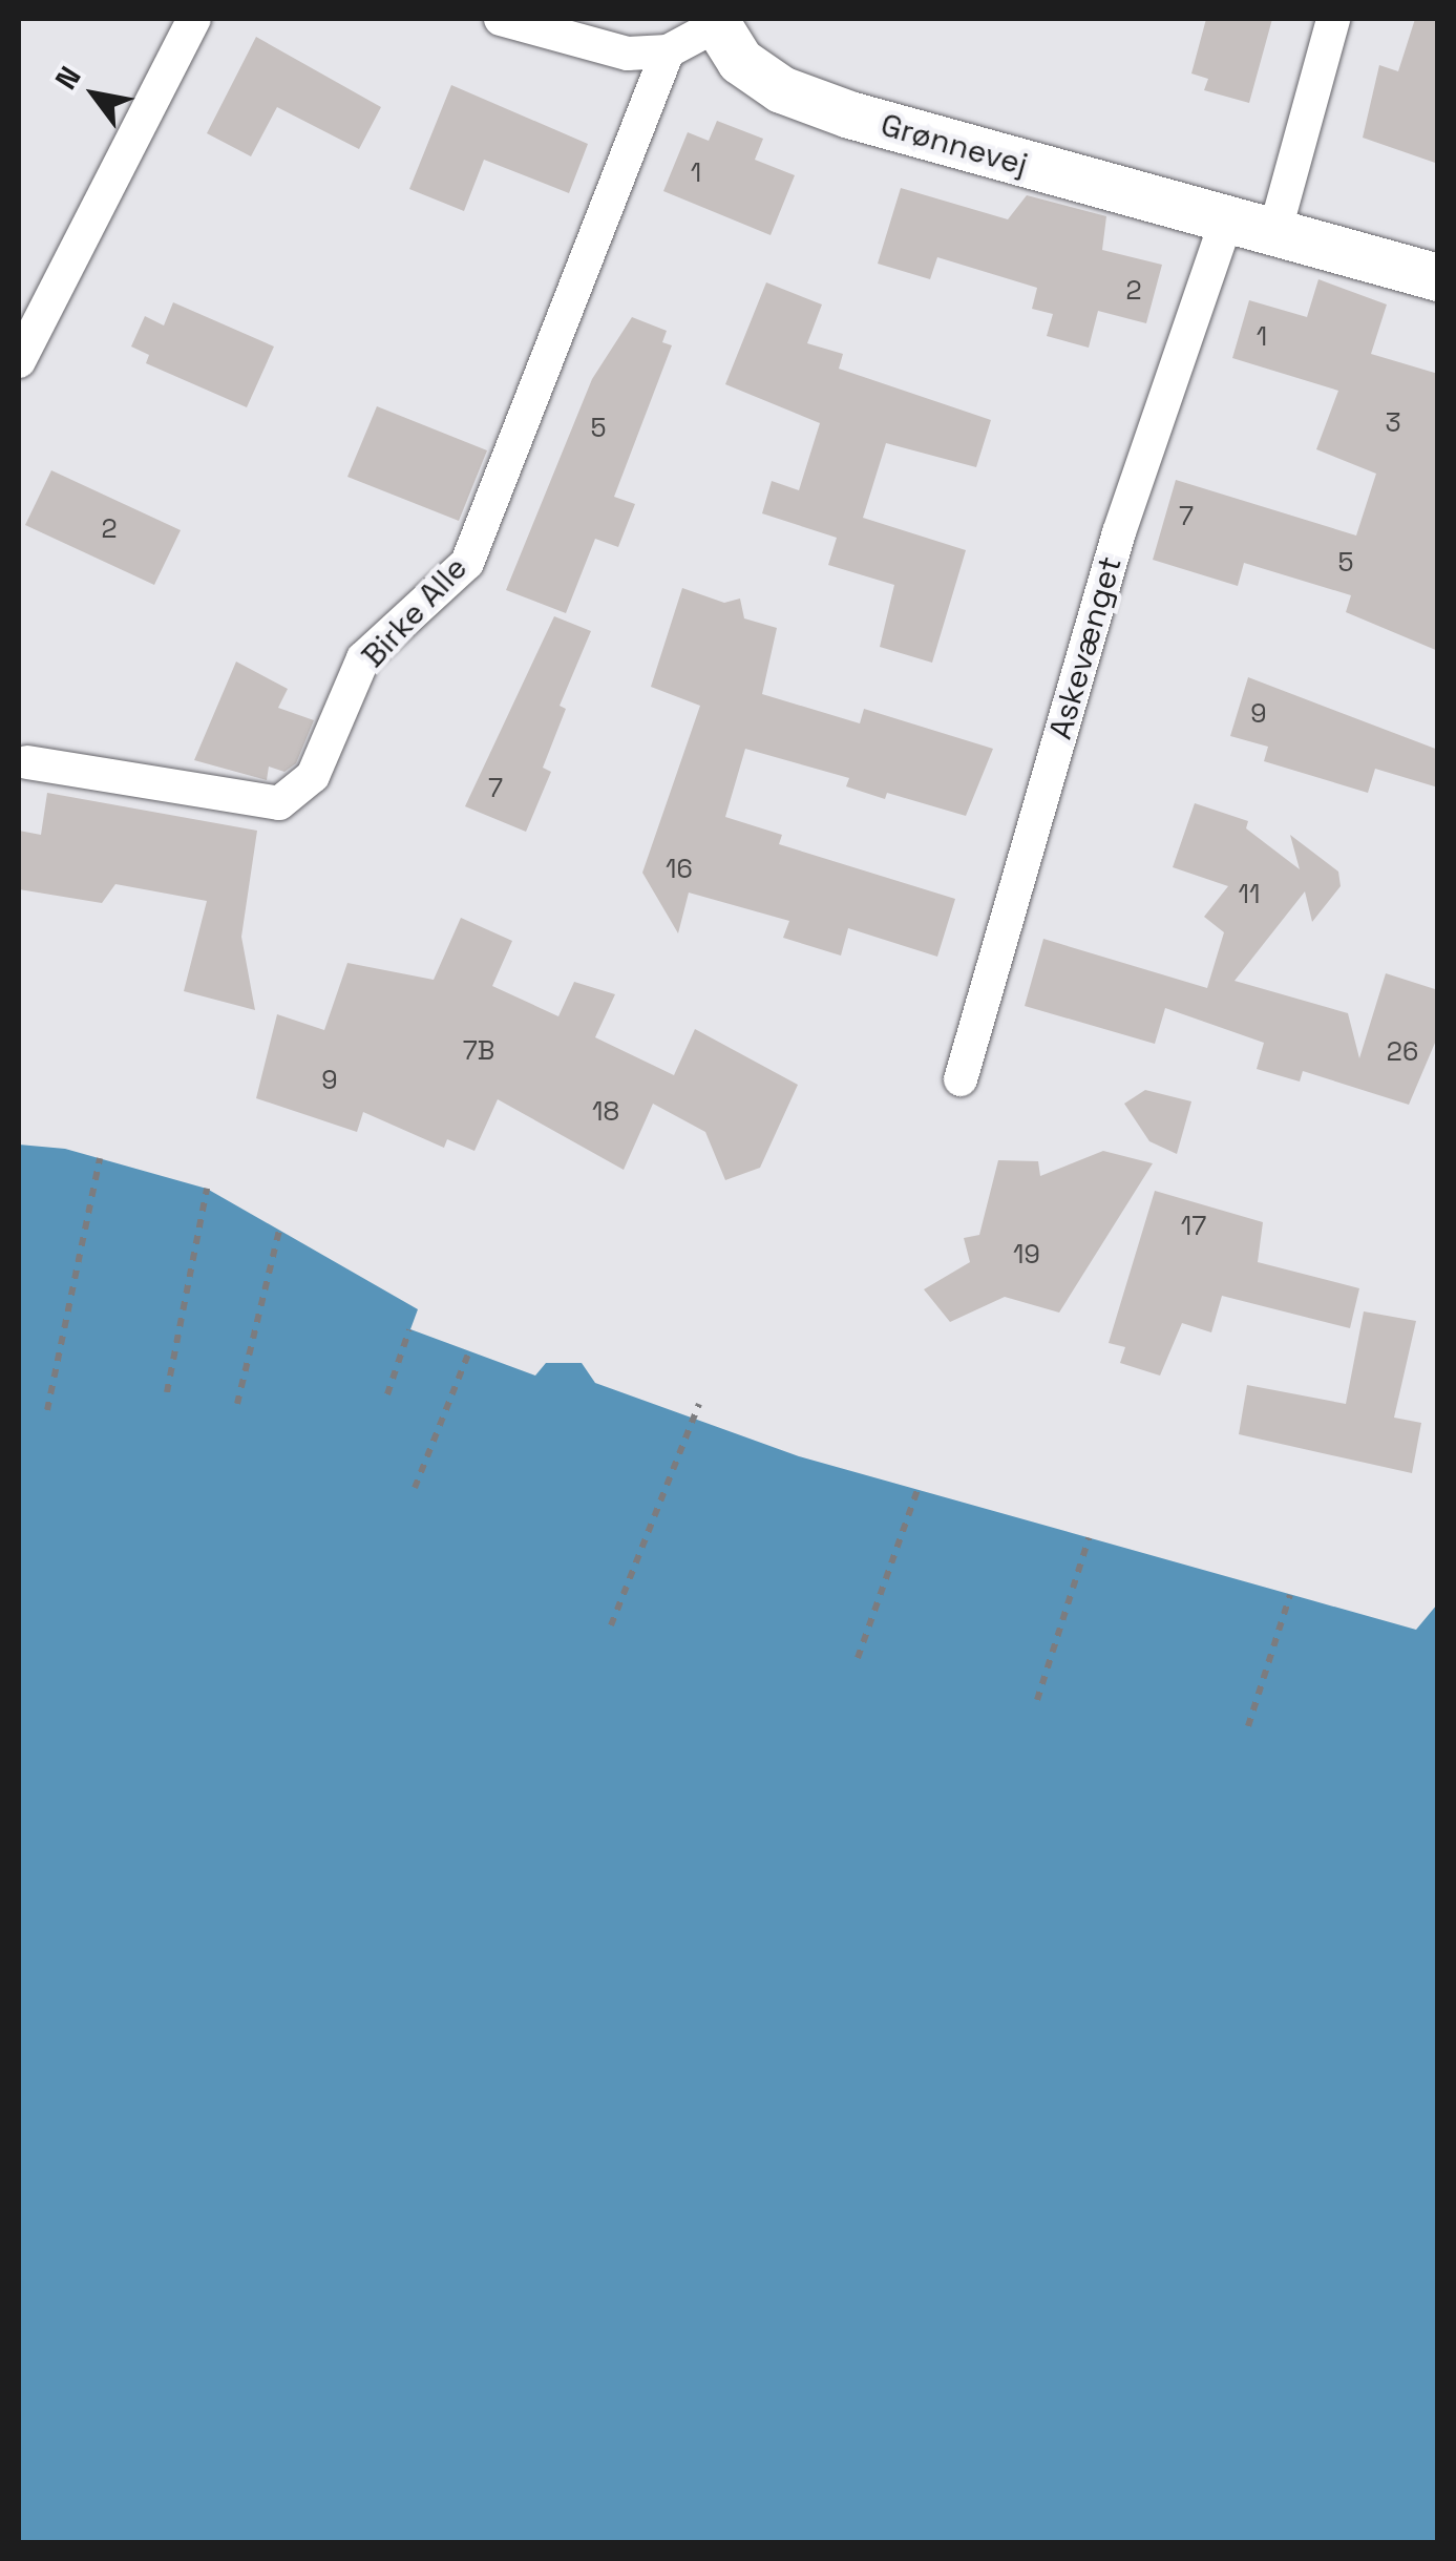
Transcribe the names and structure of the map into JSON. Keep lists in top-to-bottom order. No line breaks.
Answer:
{"streets":{"street":["Grønnevej","Birke Alle","Askevænget"]},"crossings":[["Grønnevej","Birke Alle"],["Grønnevej","Askevænget"]],"house_numbers":["1","2","1","3","5","7","2","5","9","7","16","11","7B","26","9","18","17","19"],"north":"top left"}
